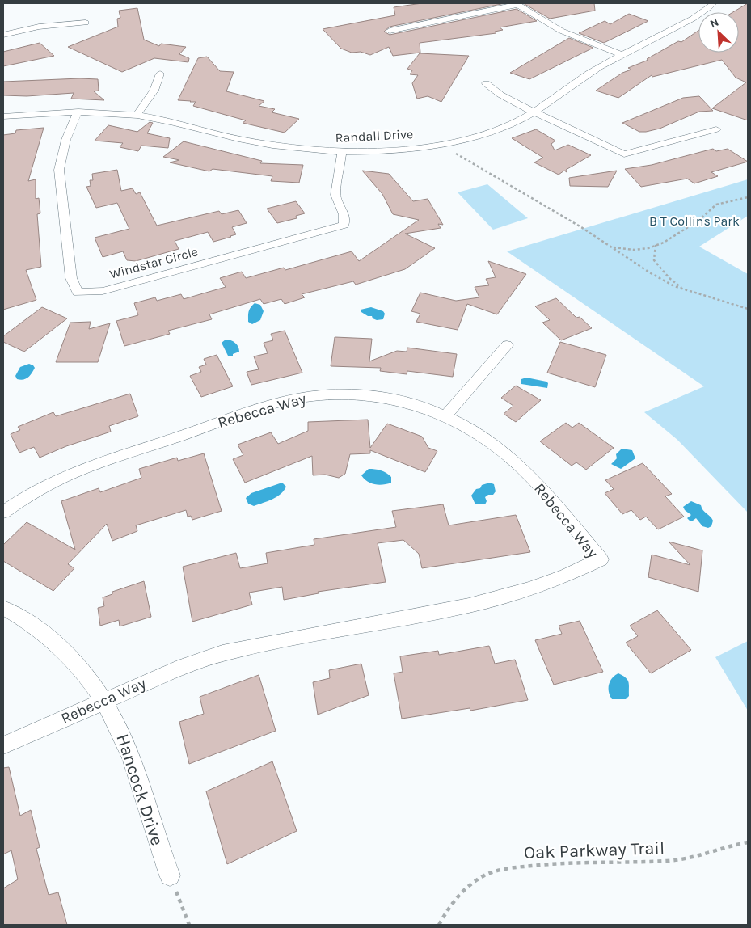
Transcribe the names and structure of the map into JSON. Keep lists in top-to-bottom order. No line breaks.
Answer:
{"streets":{"street":["Randall Drive","Windstar Circle","Rebecca Way","Hancock Drive"],"path":["Oak Parkway Trail"]},"crossings":[["Randall Drive","Windstar Circle"],["Rebecca Way","Hancock Drive"]],"parks":["B T Collins Park"],"north":"top left"}
